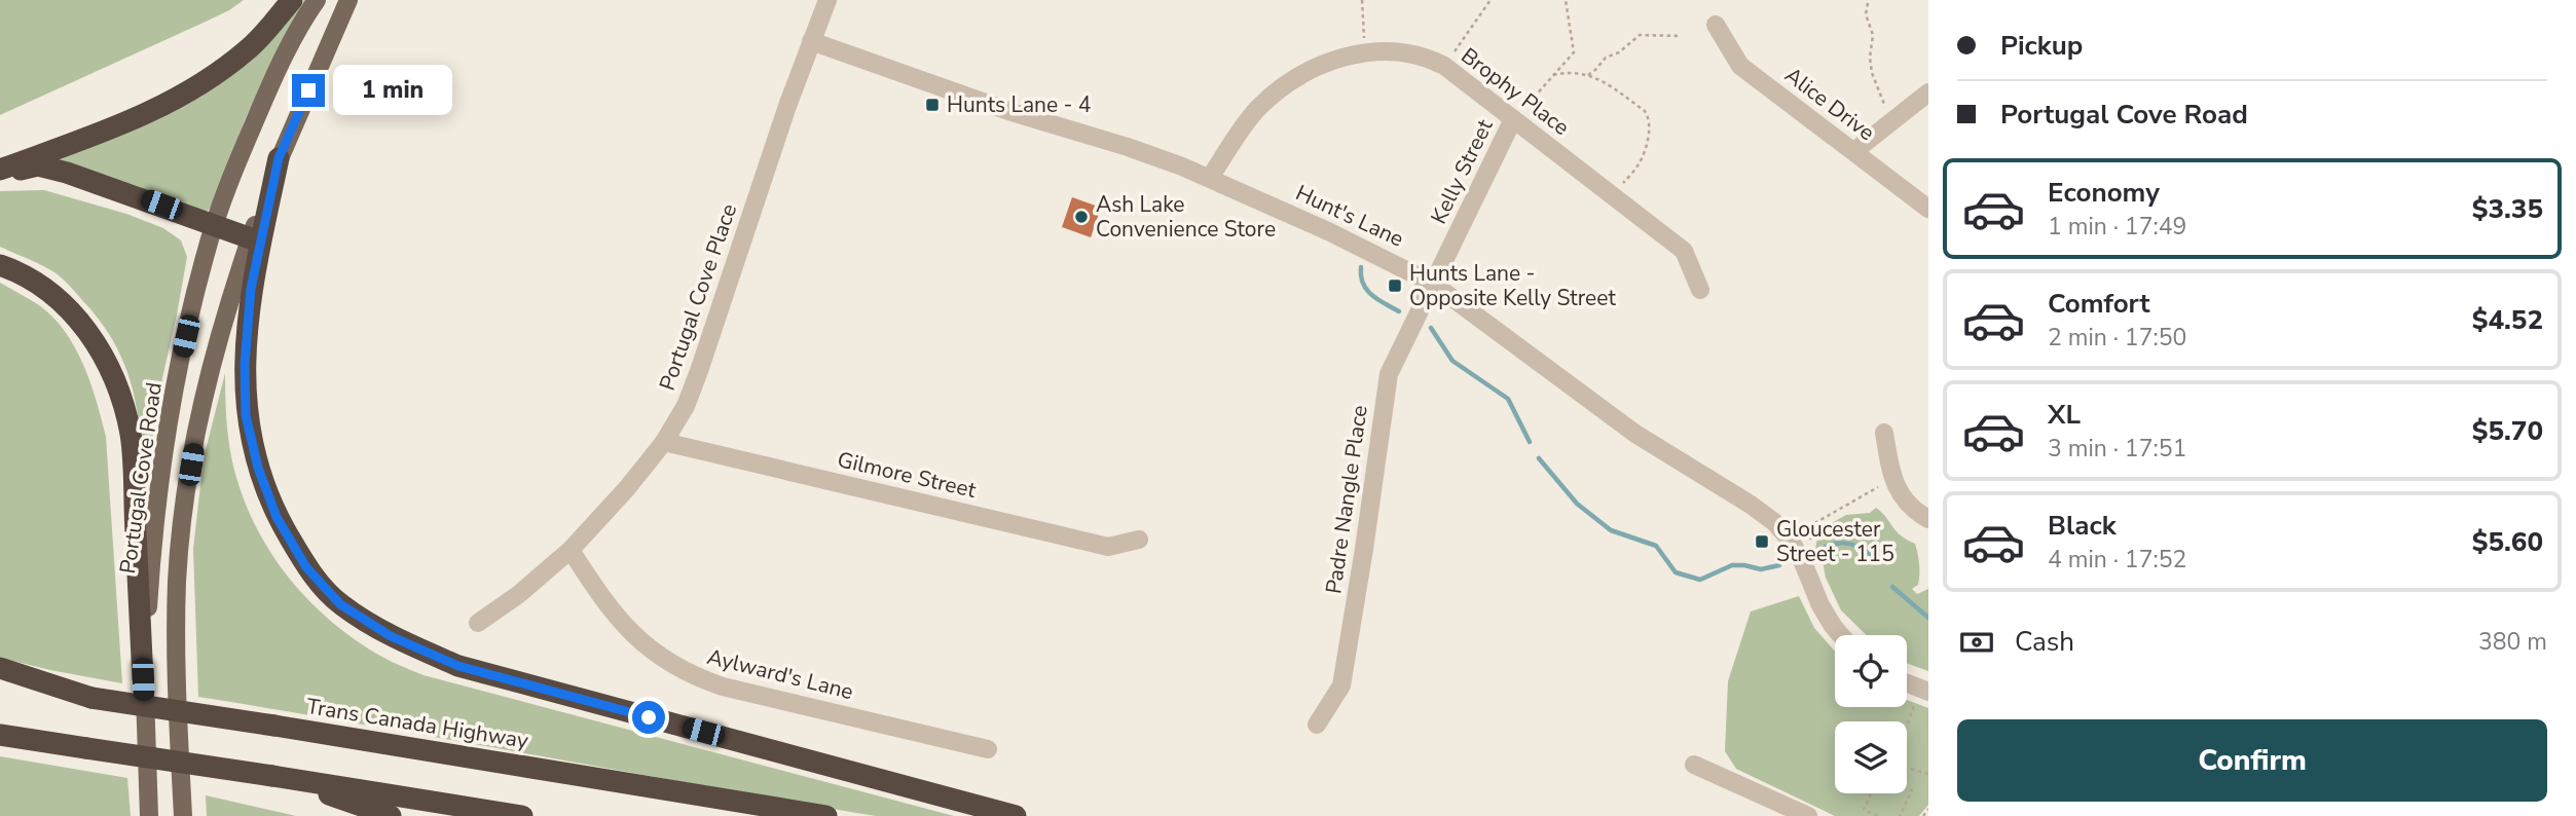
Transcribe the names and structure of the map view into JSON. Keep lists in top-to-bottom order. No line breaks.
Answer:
{"streets":{"highway":["Trans Canada Highway"],"main road":["Portugal Cove Road"],"street":["Brophy Place","Alice Drive","Kelly Street","Hunt's Lane","Portugal Cove Place","Gilmore Street","Padre Nangle Place","Aylward's Lane"]},"crossings":[["Brophy Place","Kelly Street"],["Brophy Place","Hunt's Lane"],["Kelly Street","Hunt's Lane"],["Kelly Street","Padre Nangle Place"],["Hunt's Lane","Portugal Cove Place"],["Hunt's Lane","Padre Nangle Place"],["Portugal Cove Place","Gilmore Street"],["Portugal Cove Place","Aylward's Lane"]],"places":{"transit":["Hunts Lane - 4","Hunts Lane - Opposite Kelly Street","Gloucester Street - 115"],"other":["Ash Lake Convenience Store"]},"page":{"banner":["Pickup","Portugal Cove Road"],"bubble":"1 min","list":[{"name":"Economy","note":"1 min · 17:49","value":"$3.35"},{"name":"Comfort","note":"2 min · 17:50","value":"$4.52"},{"name":"XL","note":"3 min · 17:51","value":"$5.70"},{"name":"Black","note":"4 min · 17:52","value":"$5.60"}],"pay":["Cash","380 m"],"buttons":"Confirm"}}
